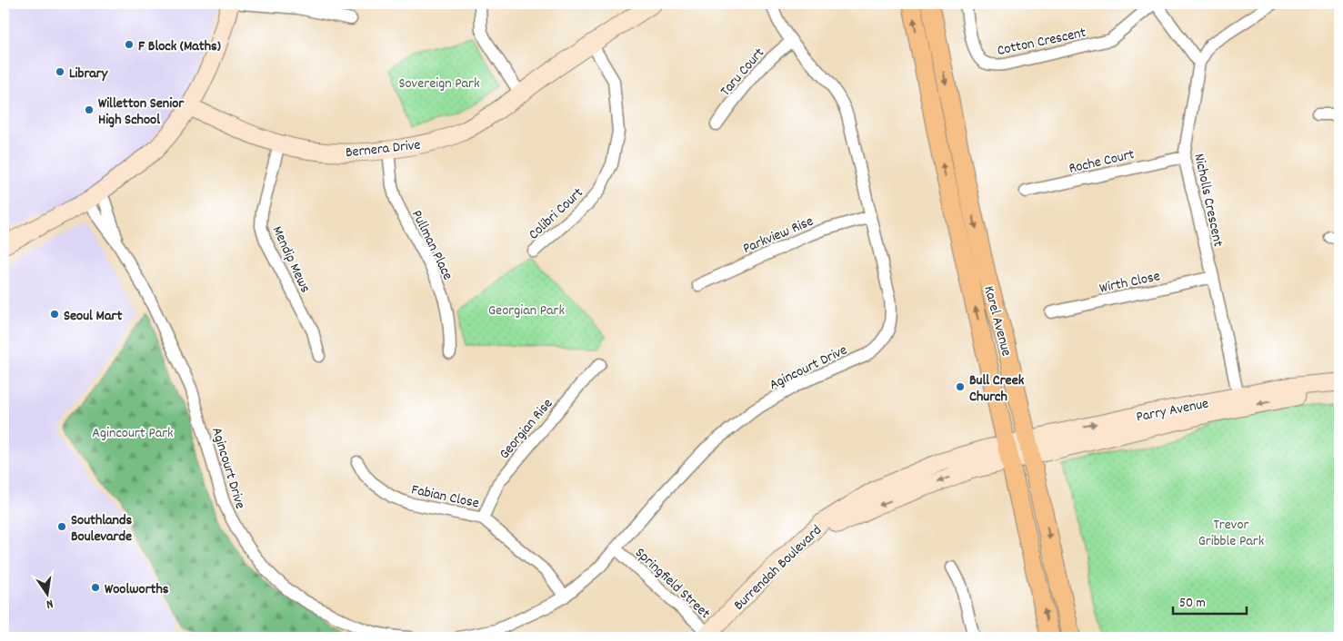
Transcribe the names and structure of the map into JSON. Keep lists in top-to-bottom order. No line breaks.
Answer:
{"streets":{"main road":["Bernera Drive","Karel Avenue","Parry Avenue","Burrendah Boulevard"],"street":["Cotton Crescent","Taru Court","Roche Court","Nicholls Crescent","Colibri Court","Parkview Rise","Pullman Place","Mendip Mews","Wirth Close","Agincourt Drive","Georgian Rise","Fabian Close","Springfield Street"]},"crossings":[["Taru Court","Agincourt Drive"],["Bernera Drive","Colibri Court"],["Bernera Drive","Pullman Place"],["Bernera Drive","Mendip Mews"],["Roche Court","Nicholls Crescent"],["Nicholls Crescent","Wirth Close"],["Nicholls Crescent","Parry Avenue"],["Parkview Rise","Agincourt Drive"],["Karel Avenue","Parry Avenue"],["Karel Avenue","Burrendah Boulevard"],["Agincourt Drive","Fabian Close"],["Agincourt Drive","Springfield Street"],["Parry Avenue","Burrendah Boulevard"],["Georgian Rise","Fabian Close"],["Burrendah Boulevard","Springfield Street"]],"parks":["Sovereign Park","Georgian Park","Agincourt Park","Trevor Gribble Park"],"places":["F Block (Maths)","Library","Willetton Senior High School","Seoul Mart","Bull Creek Church","Southlands Boulevarde","Woolworths"],"scale_bar":"50 m","north":"bottom"}
